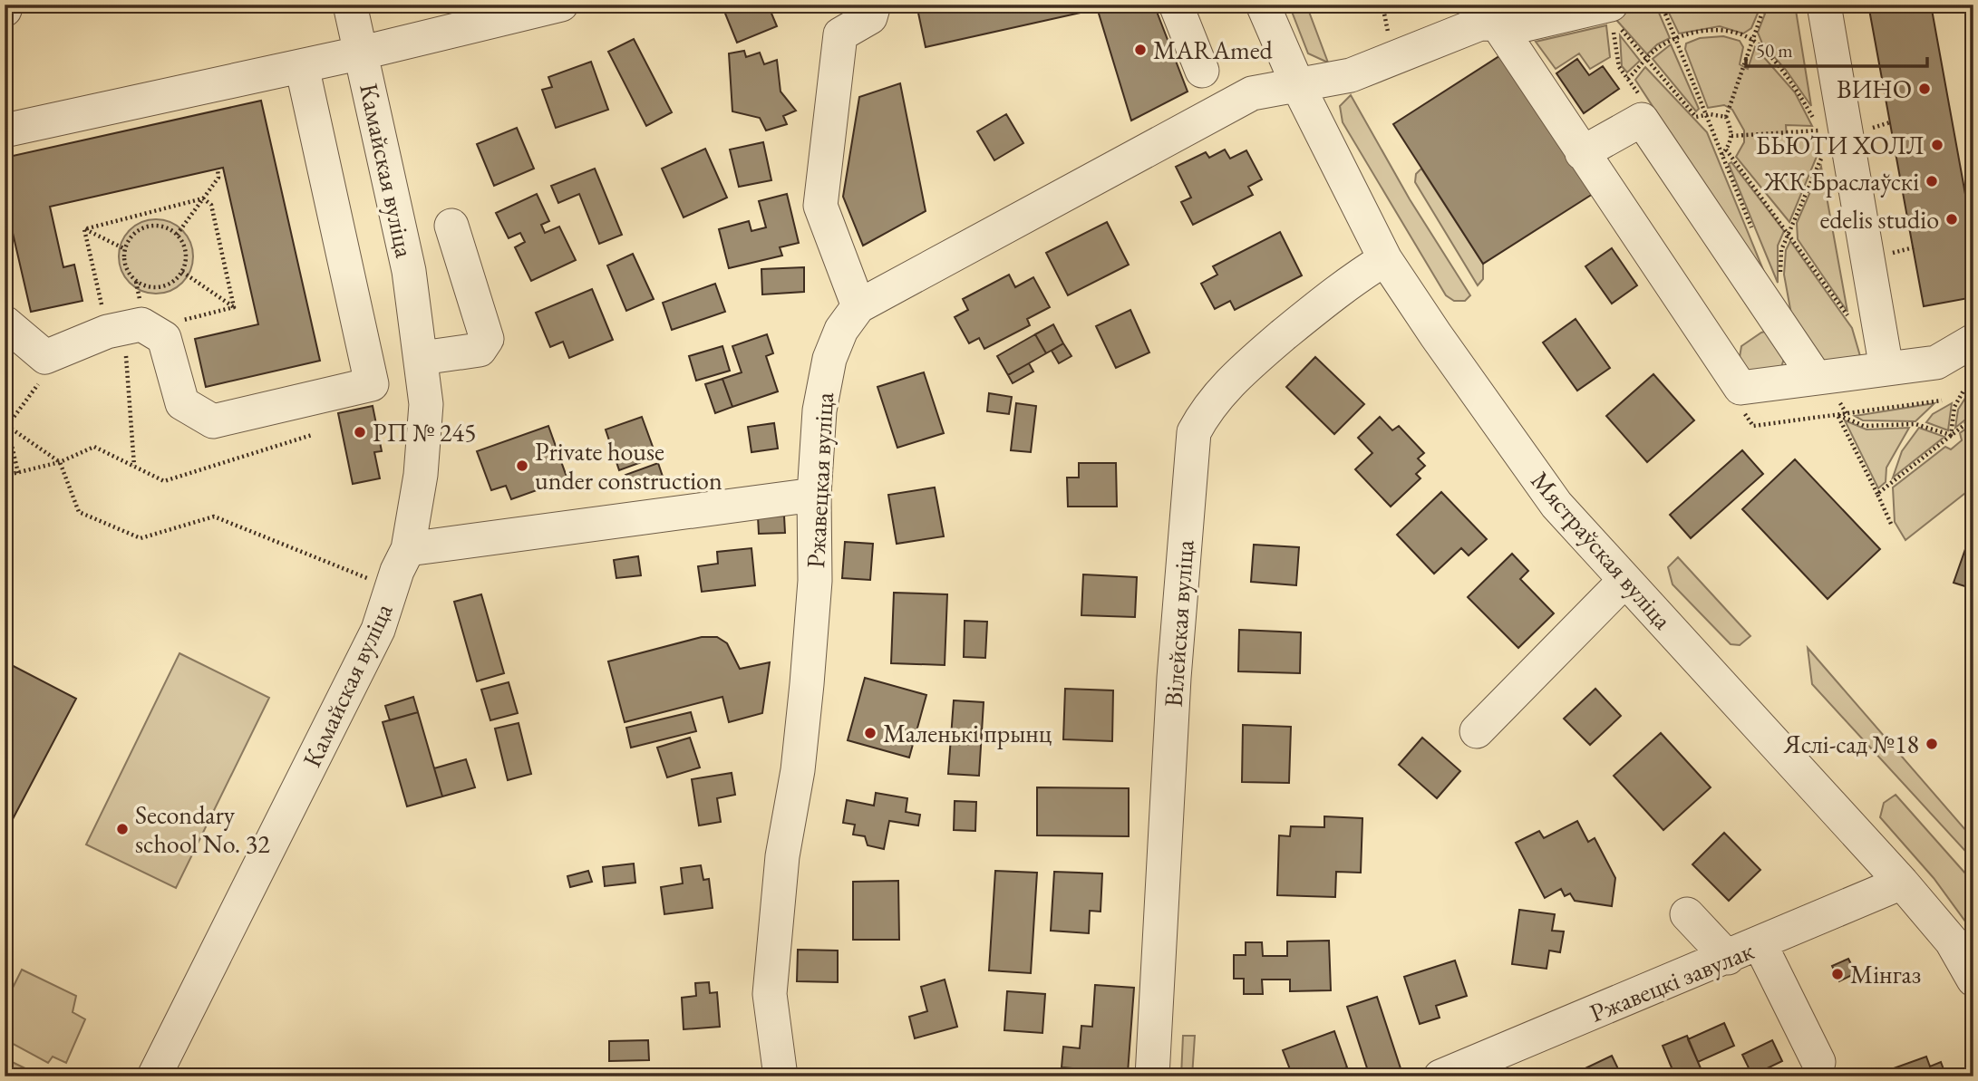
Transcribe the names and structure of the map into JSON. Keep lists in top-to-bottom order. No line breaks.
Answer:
{"streets":{"street":["Камайская вуліца","Ржавецкая вуліца","Мястраўская вуліца","Вілейская вуліца","Ржавецкі завулак"]},"crossings":[["Ржавецкая вуліца","Мястраўская вуліца"],["Мястраўская вуліца","Вілейская вуліца"],["Мястраўская вуліца","Ржавецкі завулак"]],"places":["MARAmed","ВИНО","БЬЮТИ ХОЛЛ","ЖК Браслаўскі","edelis studio","РП № 245","Private house under construction","Маленькі прынц","Яслі-сад №18","Secondary school No. 32","Мінгаз"],"scale_bar":"50 m"}
